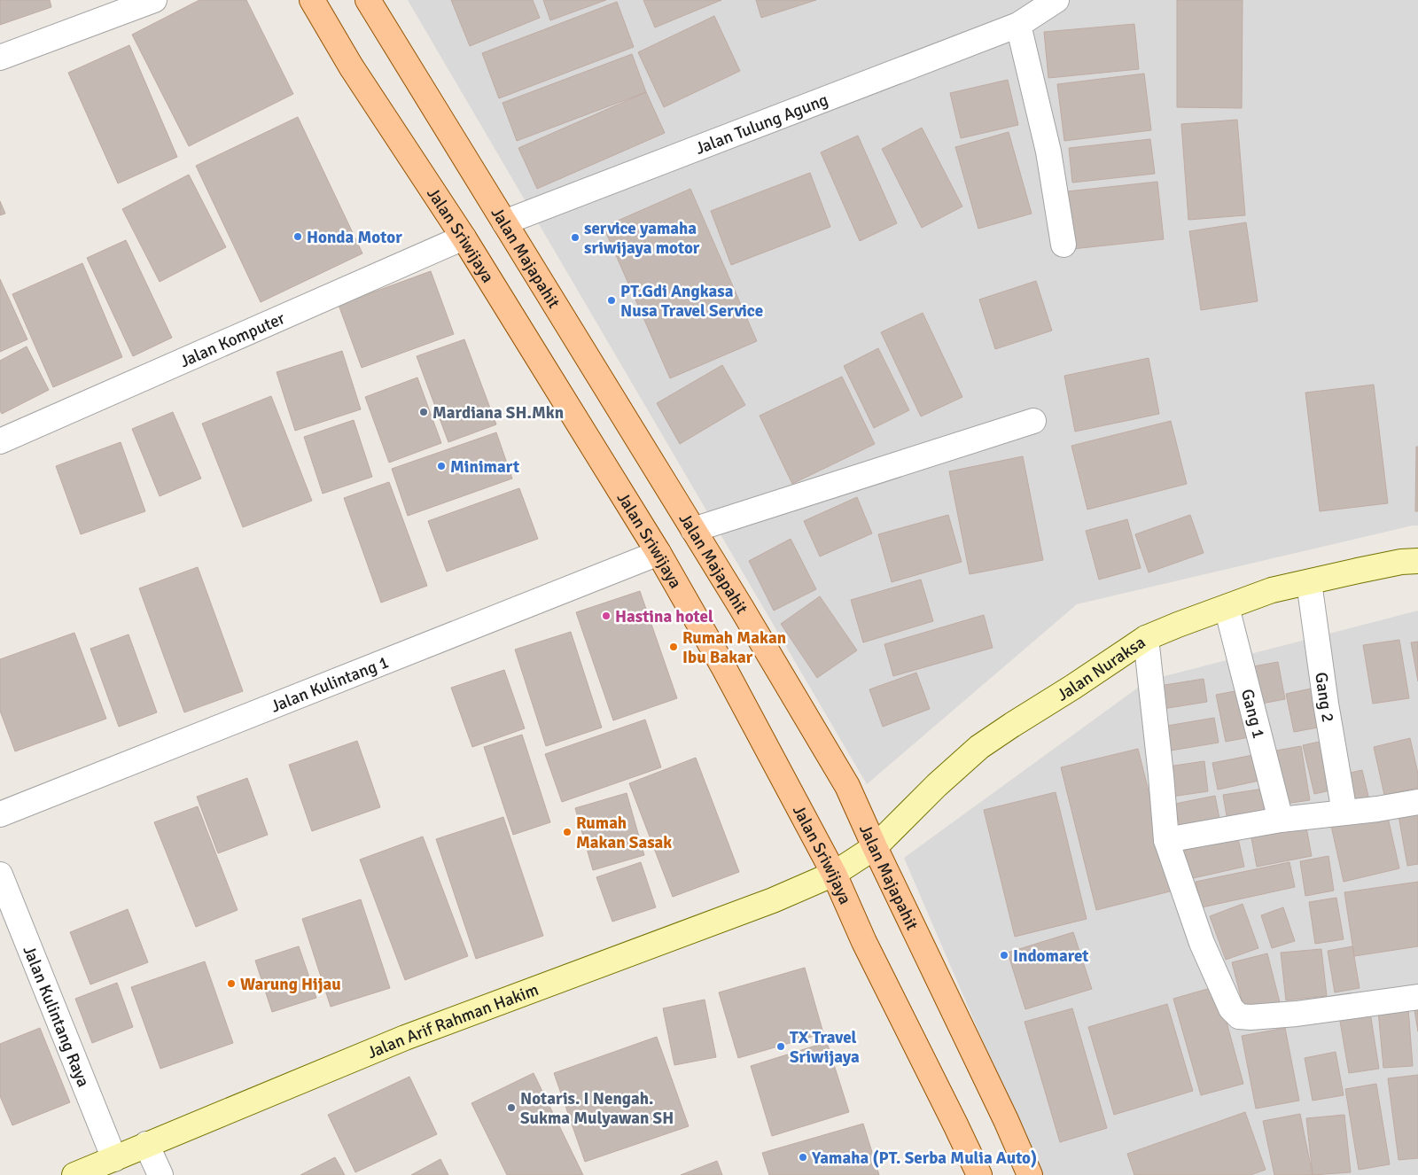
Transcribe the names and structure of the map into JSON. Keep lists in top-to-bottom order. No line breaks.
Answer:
{"streets":{"main road":["Jalan Sriwijaya","Jalan Majapahit"],"street":["Jalan Tulung Agung","Jalan Komputer","Jalan Nuraksa","Jalan Kulintang 1","Gang 2","Gang 1","Jalan Kulintang Raya","Jalan Arif Rahman Hakim"]},"crossings":[["Jalan Tulung Agung","Jalan Majapahit"],["Jalan Sriwijaya","Jalan Komputer"],["Jalan Sriwijaya","Jalan Nuraksa"],["Jalan Sriwijaya","Jalan Kulintang 1"],["Jalan Sriwijaya","Jalan Arif Rahman Hakim"],["Jalan Majapahit","Jalan Nuraksa"],["Jalan Nuraksa","Gang 2"],["Jalan Nuraksa","Gang 1"],["Jalan Nuraksa","Jalan Arif Rahman Hakim"],["Jalan Kulintang Raya","Jalan Arif Rahman Hakim"]],"places":["Honda Motor","service yamaha sriwijaya motor","PT.Gdi Angkasa Nusa Travel Service","Mardiana SH.Mkn","Minimart","Hastina hotel","Rumah Makan Ibu Bakar","Rumah Makan Sasak","Indomaret","Warung Hijau","TX Travel Sriwijaya","Notaris. I Nengah. Sukma Mulyawan SH","Yamaha (PT. Serba Mulia Auto)"]}
